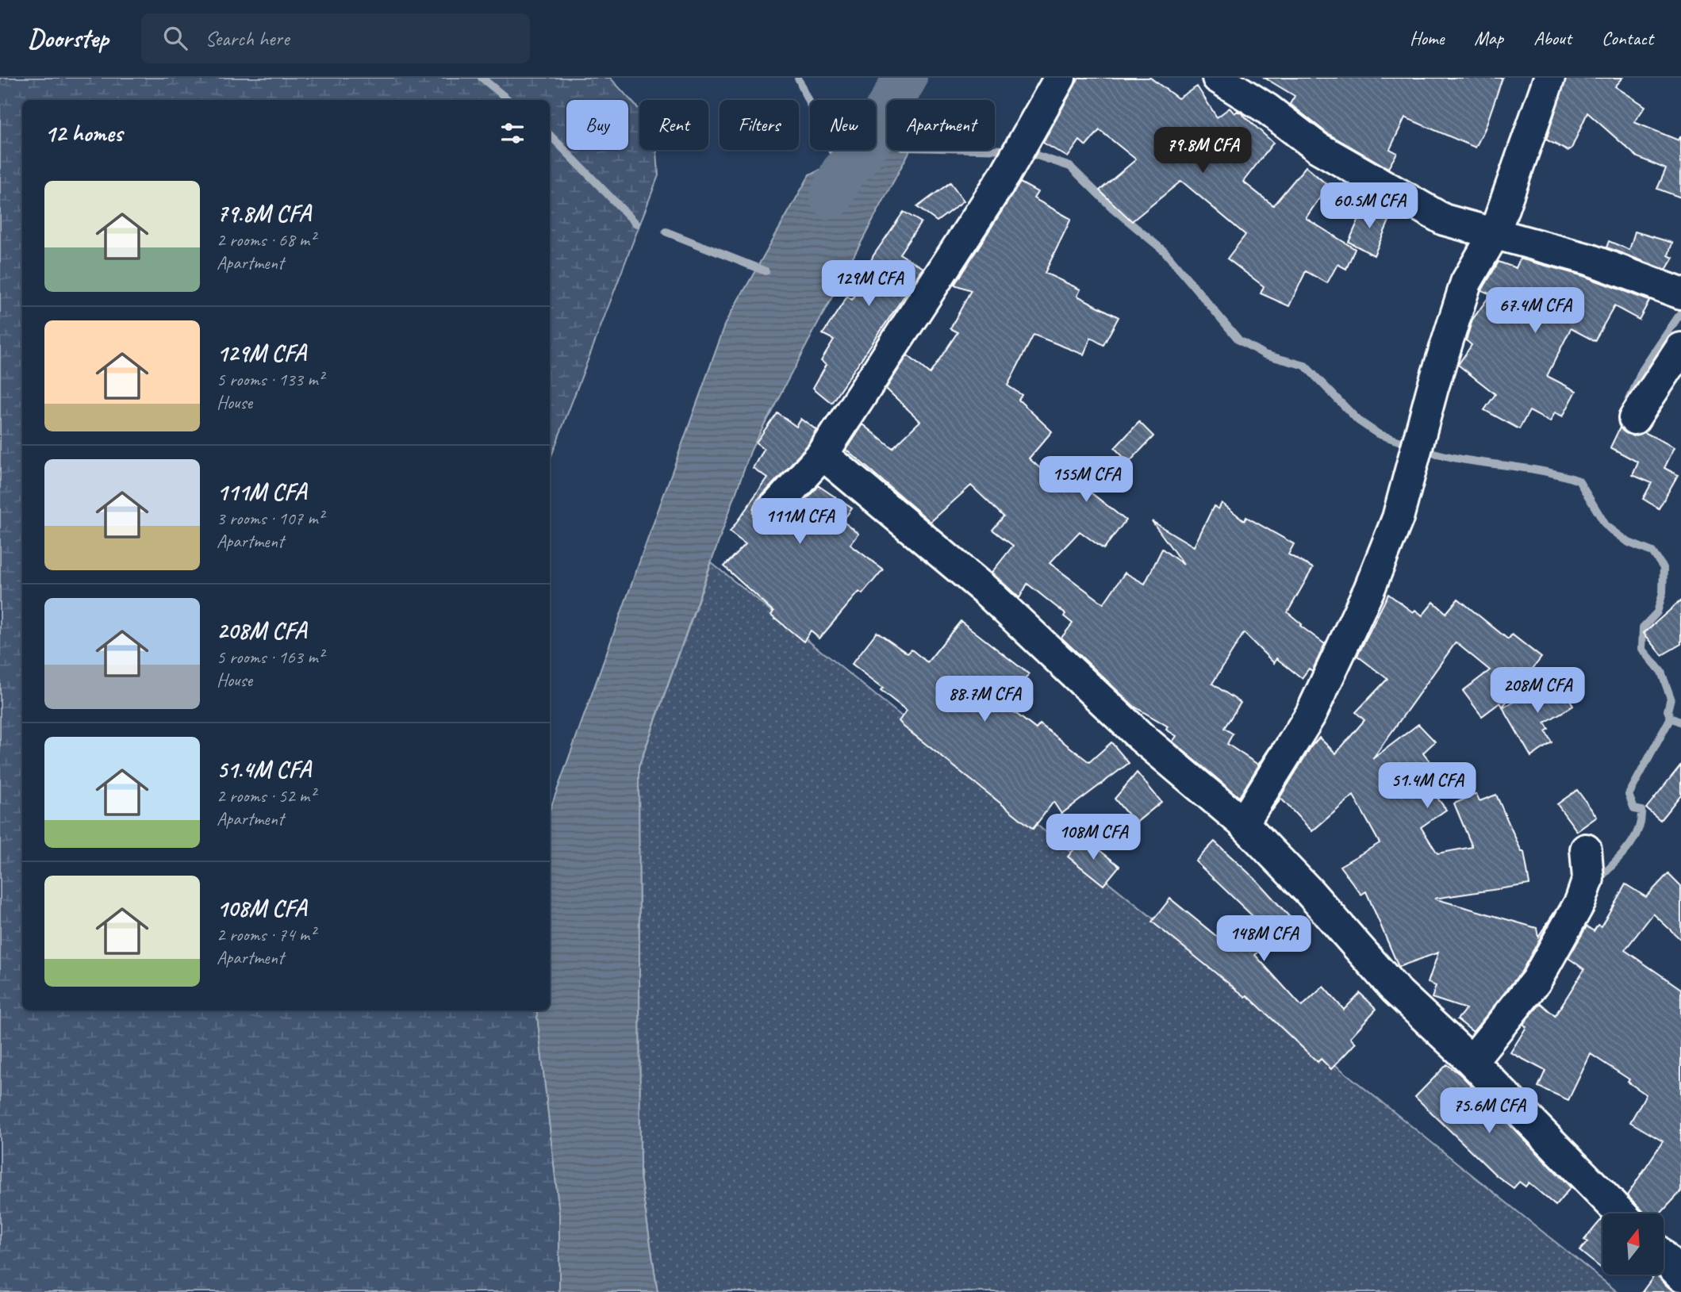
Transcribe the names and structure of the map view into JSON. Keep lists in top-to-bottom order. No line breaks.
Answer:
{"north":"top","page":{"header":"Doorstep","search":"Search here","nav":["Home","Map","About","Contact"],"chip":["Buy","Rent","Filters","New","Apartment"],"heading":"12 homes","price":["79.8M CFA","60.5M CFA","129M CFA","67.4M CFA","155M CFA","111M CFA","208M CFA","88.7M CFA","51.4M CFA","108M CFA","148M CFA","75.6M CFA"],"list":[{"name":"79.8M CFA","note":"2 rooms · 68 m² · Apartment"},{"name":"129M CFA","note":"5 rooms · 133 m² · House"},{"name":"111M CFA","note":"3 rooms · 107 m² · Apartment"},{"name":"208M CFA","note":"5 rooms · 163 m² · House"},{"name":"51.4M CFA","note":"2 rooms · 52 m² · Apartment"},{"name":"108M CFA","note":"2 rooms · 74 m² · Apartment"}]}}
